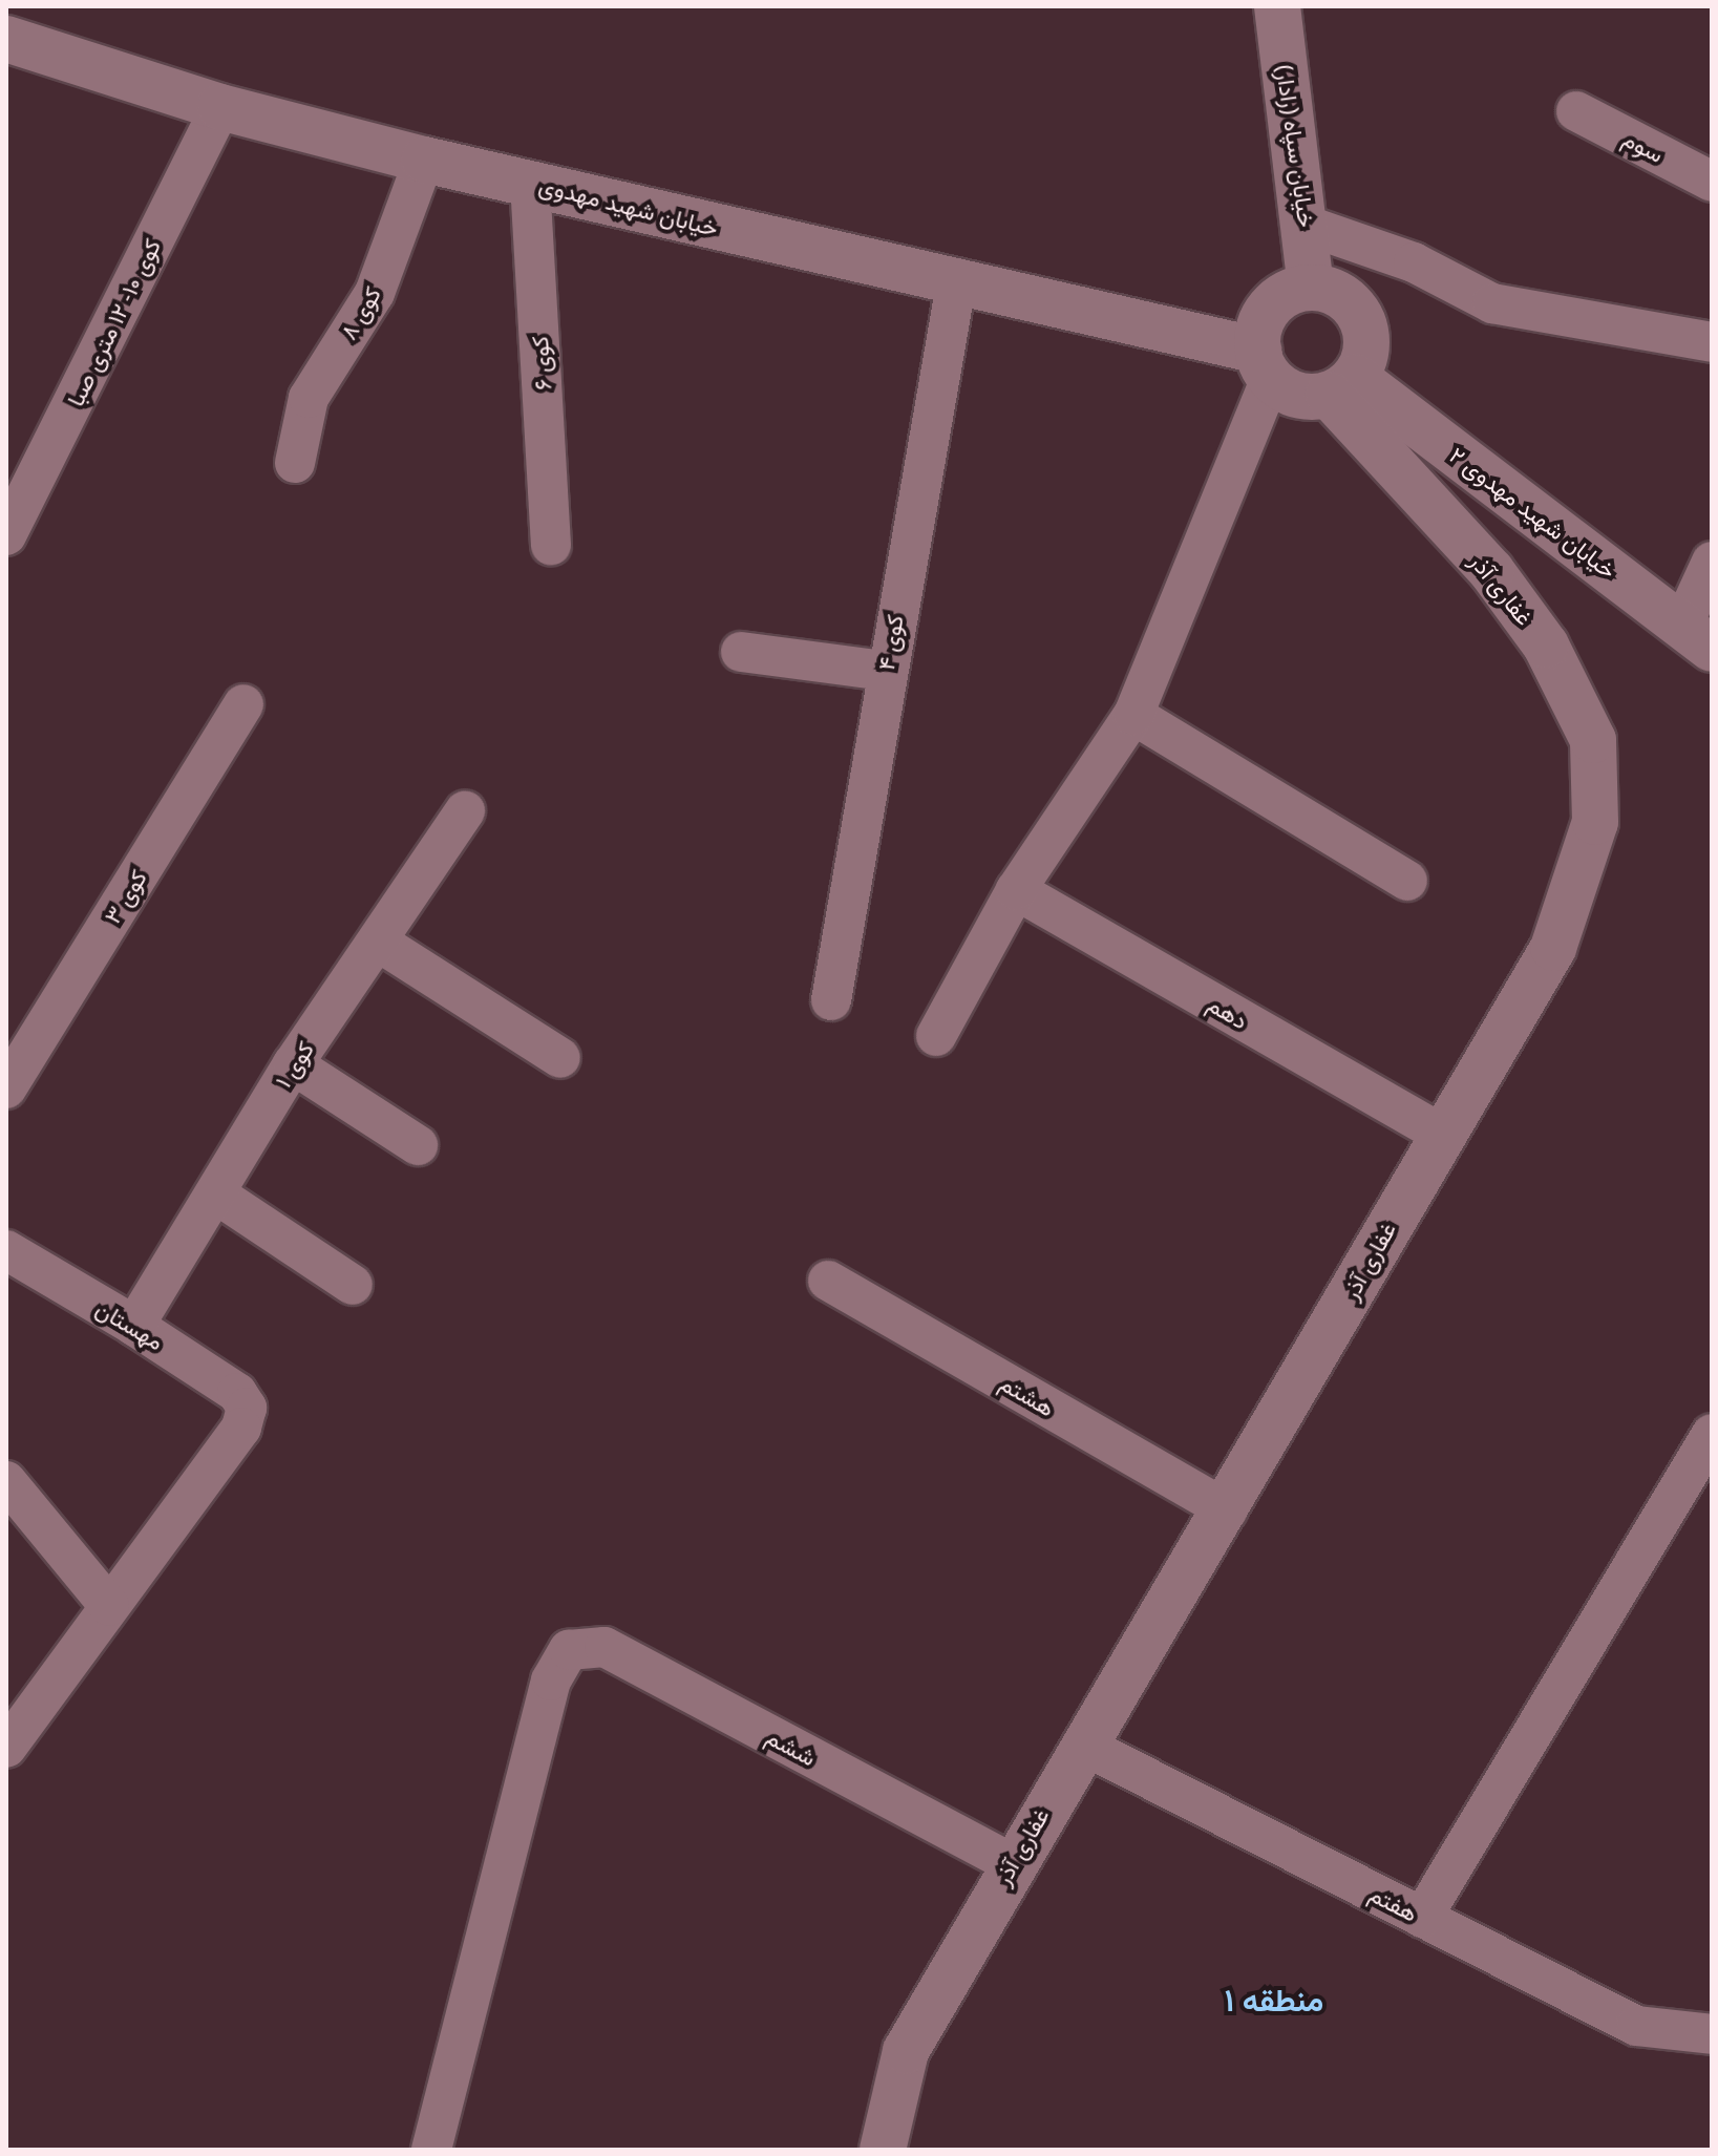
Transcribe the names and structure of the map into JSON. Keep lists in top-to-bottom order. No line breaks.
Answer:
{"streets":{"street":["خیابان سپاه (رادار)","سوم","خیابان شهید مهدوی","کوی ۸","کوی ۱۰- ۱۲ متری صبا","کوی ۶","خیابان شهید مهدوی ۲","غفاری آذر","کوی ۴","کوی ۳","دهم","کوی ۱","مهستان","هشتم","ششم","هفتم"]},"crossings":[["خیابان سپاه (رادار)","خیابان شهید مهدوی"],["خیابان سپاه (رادار)","خیابان شهید مهدوی ۲"],["خیابان سپاه (رادار)","غفاری آذر"],["خیابان شهید مهدوی","کوی ۸"],["خیابان شهید مهدوی","کوی ۱۰- ۱۲ متری صبا"],["خیابان شهید مهدوی","کوی ۶"],["خیابان شهید مهدوی","خیابان شهید مهدوی ۲"],["خیابان شهید مهدوی","غفاری آذر"],["خیابان شهید مهدوی","کوی ۴"],["خیابان شهید مهدوی ۲","غفاری آذر"],["غفاری آذر","دهم"],["غفاری آذر","هشتم"],["غفاری آذر","ششم"],["غفاری آذر","هفتم"],["کوی ۱","مهستان"]],"districts":["منطقه ۱"]}
